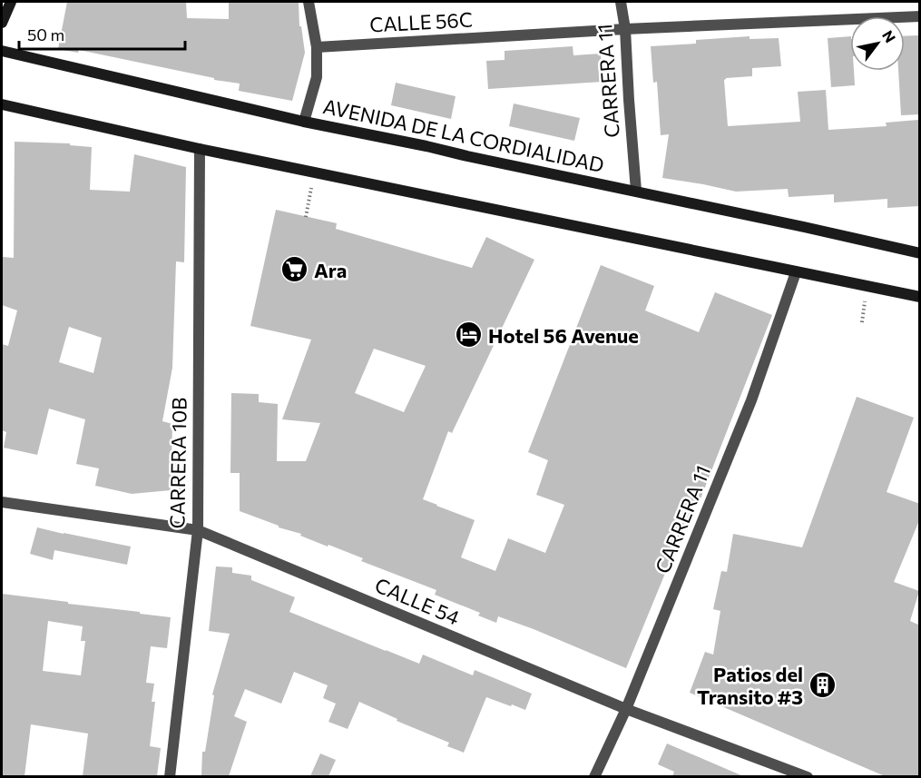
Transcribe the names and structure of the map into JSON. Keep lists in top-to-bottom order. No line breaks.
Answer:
{"streets":{"main road":["AVENIDA DE LA CORDIALIDAD"],"street":["CALLE 56C","CARRERA 11","CARRERA 10B","CALLE 54"]},"crossings":[["CALLE 56C","CARRERA 11"],["CARRERA 11","AVENIDA DE LA CORDIALIDAD"],["CARRERA 11","CALLE 54"],["CARRERA 10B","CALLE 54"]],"places":{"supermarket":["Ara"],"hotel":["Hotel 56 Avenue"],"building":["Patios del Transito #3"]},"scale_bar":"50 m","north":"top right"}
